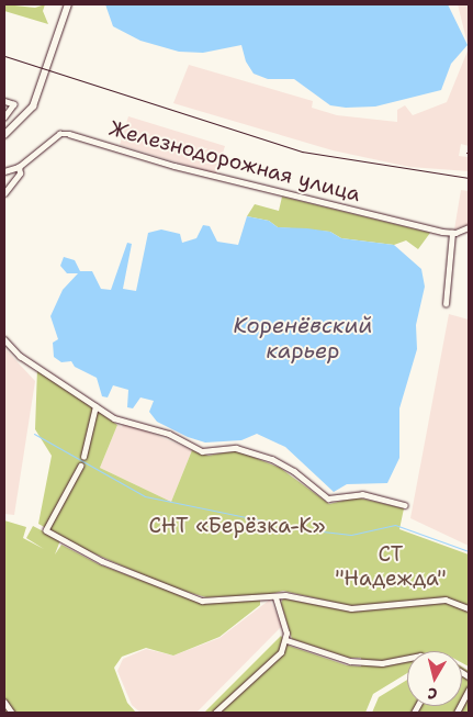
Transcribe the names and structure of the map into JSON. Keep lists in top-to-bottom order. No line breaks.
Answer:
{"streets":{"street":["Железнодорожная улица"]},"water":["Коренёвский карьер"],"parks":["СНТ «Берёзка-К»","СТ \"Надежда\""],"north":"bottom"}
